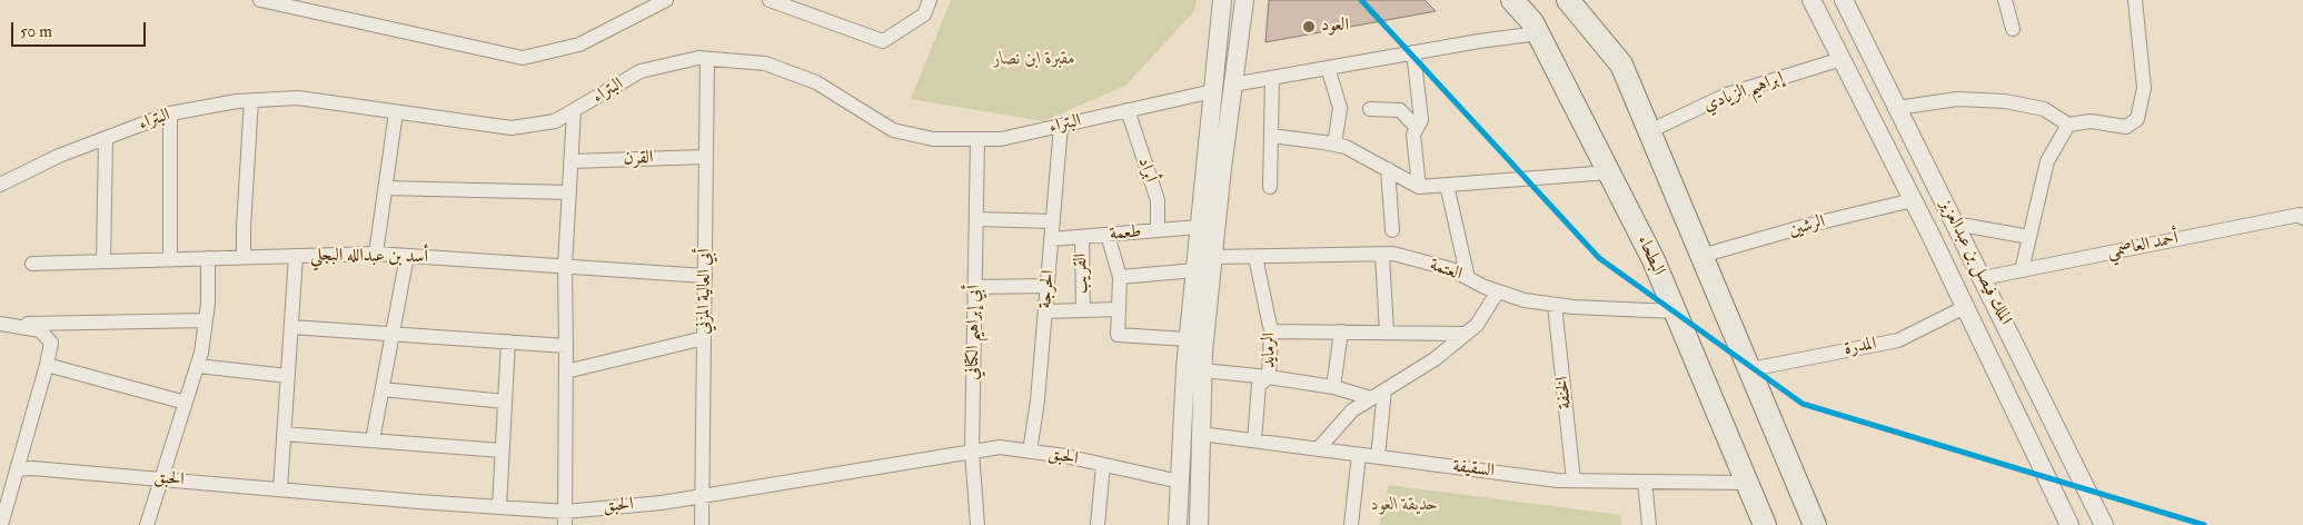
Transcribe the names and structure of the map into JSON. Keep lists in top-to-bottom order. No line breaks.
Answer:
{"streets":{"main road":["البطحاء"],"street":["البتراء","إبراهيم الزيادي","القرن","أبراد","الرشين","طعمة","أحمد العاصمي","أسد بن عبدالله البجلي","الملك فيصل بن عبدالعزيز","العتمة","القريب","الحرجة","أبي العالية المزني","أبي إبراهيم الكتاني","المدرة","الرمايد","الخنفة","الحبق","السقيفة"]},"crossings":[["البتراء","أبراد"],["البتراء","الحرجة"],["البتراء","أبي العالية المزني"],["البتراء","أبي إبراهيم الكتاني"],["إبراهيم الزيادي","الملك فيصل بن عبدالعزيز"],["القرن","أبي العالية المزني"],["أبراد","طعمة"],["الرشين","الملك فيصل بن عبدالعزيز"],["طعمة","القريب"],["طعمة","الحرجة"],["أحمد العاصمي","الملك فيصل بن عبدالعزيز"],["البطحاء","العتمة"],["البطحاء","السقيفة"],["أسد بن عبدالله البجلي","أبي العالية المزني"],["الملك فيصل بن عبدالعزيز","المدرة"],["العتمة","الرمايد"],["العتمة","الخنفة"],["الحرجة","الحبق"],["أبي العالية المزني","الحبق"],["أبي إبراهيم الكتاني","الحبق"],["الرمايد","السقيفة"],["الخنفة","السقيفة"]],"parks":["مقبرة ابن نصار","حديقة العود"],"places":["العود"],"scale_bar":"50 m"}
